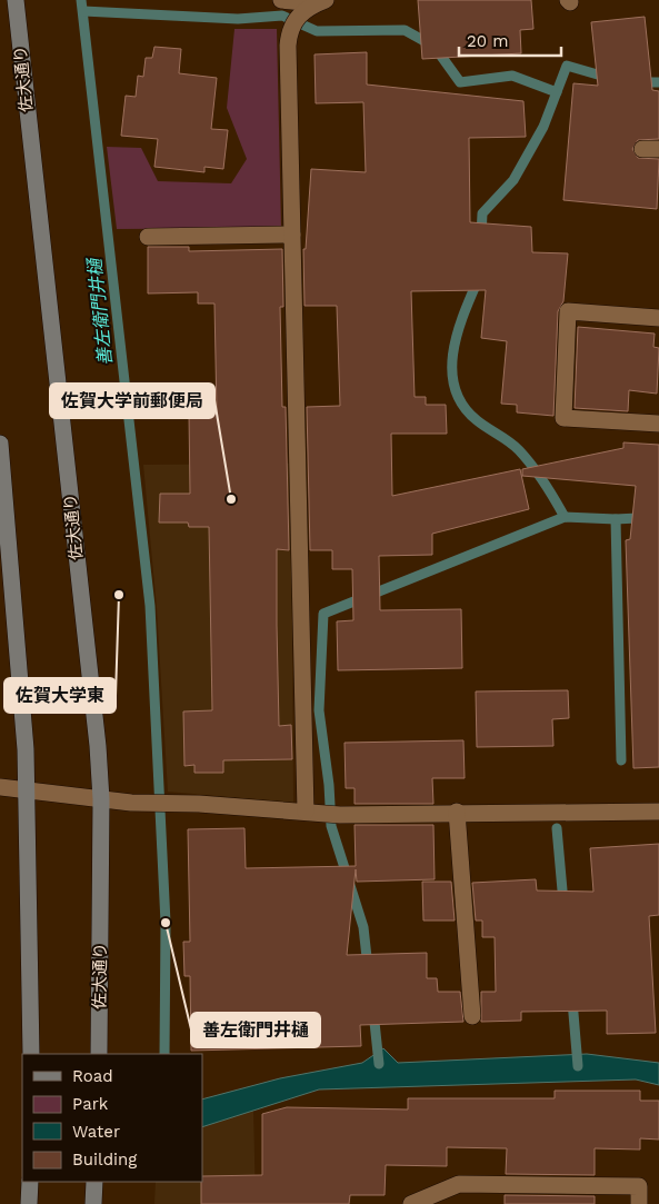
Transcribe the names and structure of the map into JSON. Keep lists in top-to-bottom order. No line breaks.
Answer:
{"streets":{"main road":["佐大通り"]},"water":["善左衛門井樋"],"places":["佐賀大学前郵便局","佐賀大学東","善左衛門井樋"],"legend":["Road","Park","Water","Building"],"scale_bar":"20 m"}
